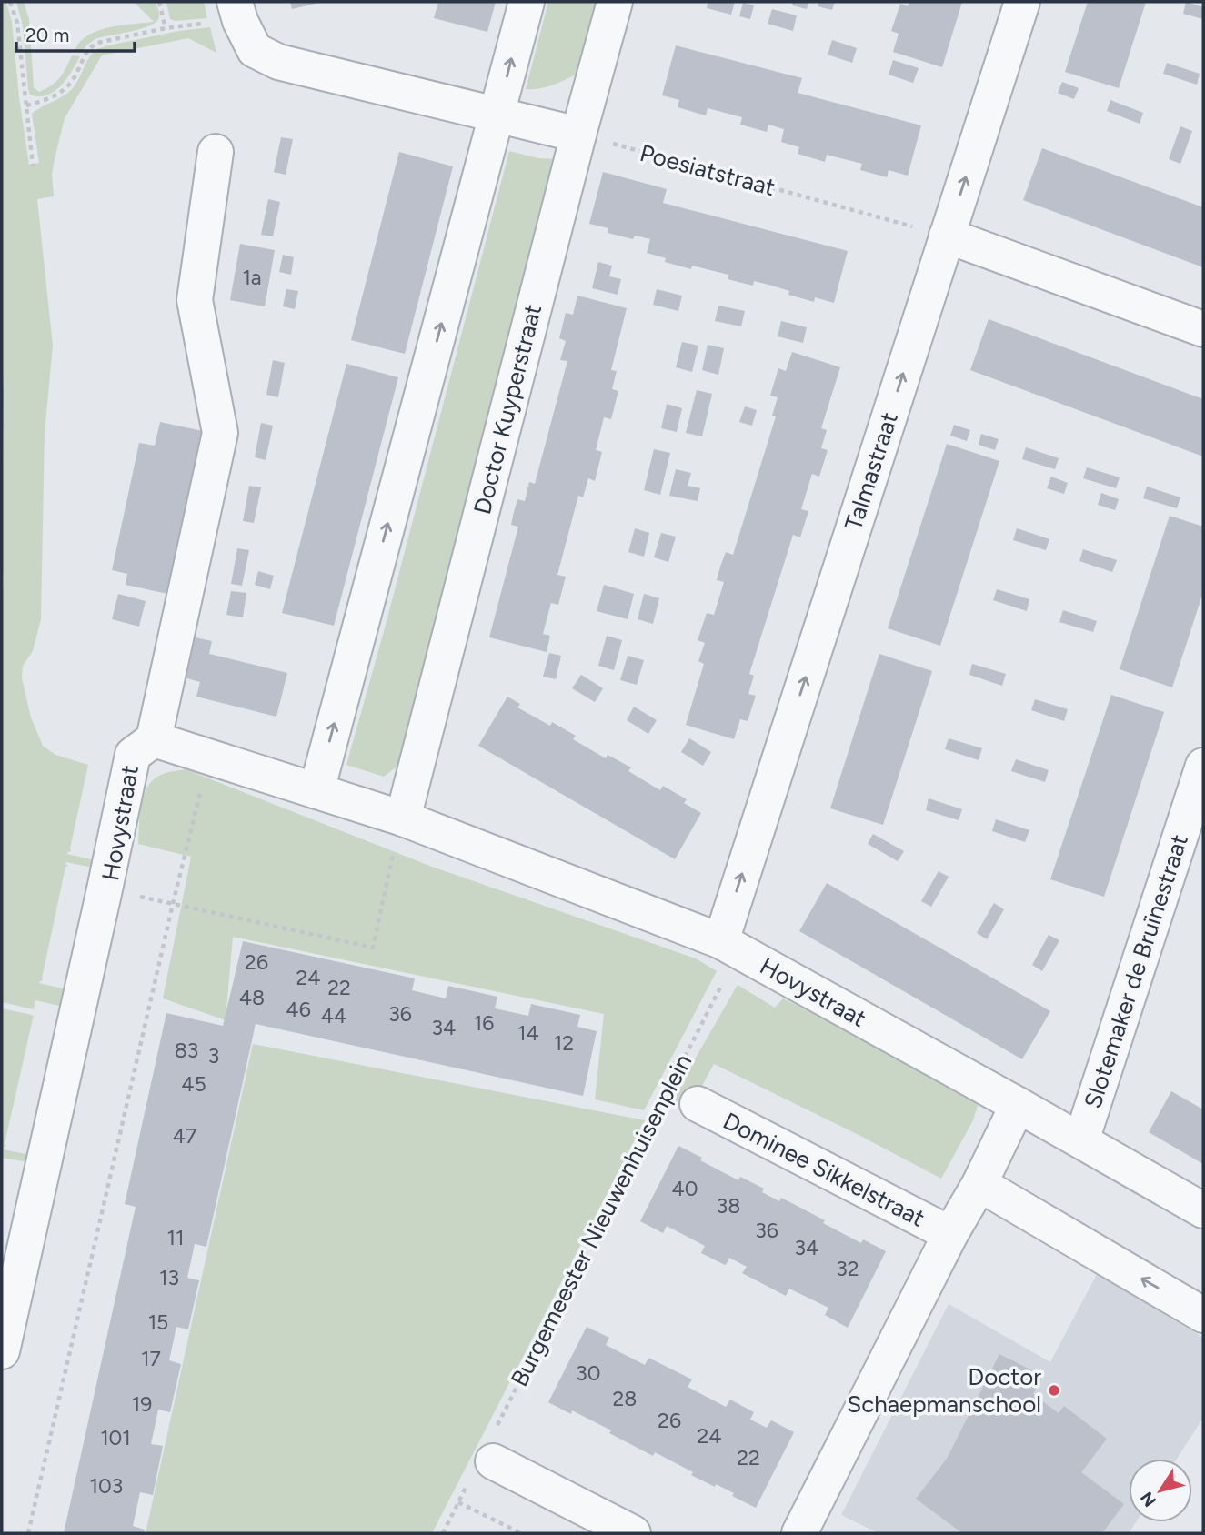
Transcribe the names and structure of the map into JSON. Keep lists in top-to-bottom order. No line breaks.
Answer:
{"streets":{"street":["Doctor Kuyperstraat","Talmastraat","Hovystraat","Slotemaker de Bruïnestraat","Dominee Sikkelstraat"],"path":["Poesiatstraat","Burgemeester Nieuwenhuisenplein"]},"crossings":[["Poesiatstraat","Doctor Kuyperstraat"],["Poesiatstraat","Talmastraat"],["Doctor Kuyperstraat","Hovystraat"],["Talmastraat","Hovystraat"],["Hovystraat","Slotemaker de Bruïnestraat"],["Hovystraat","Dominee Sikkelstraat"]],"one_way":["Talmastraat"],"places":["Doctor Schaepmanschool"],"house_numbers":["1a","26","24","22","48","46","36","44","16","34","14","12","83","3","45","47","40","38","36","11","34","32","13","15","17","30","28","19","26","24","101","22","103"],"scale_bar":"20 m","north":"bottom left"}
